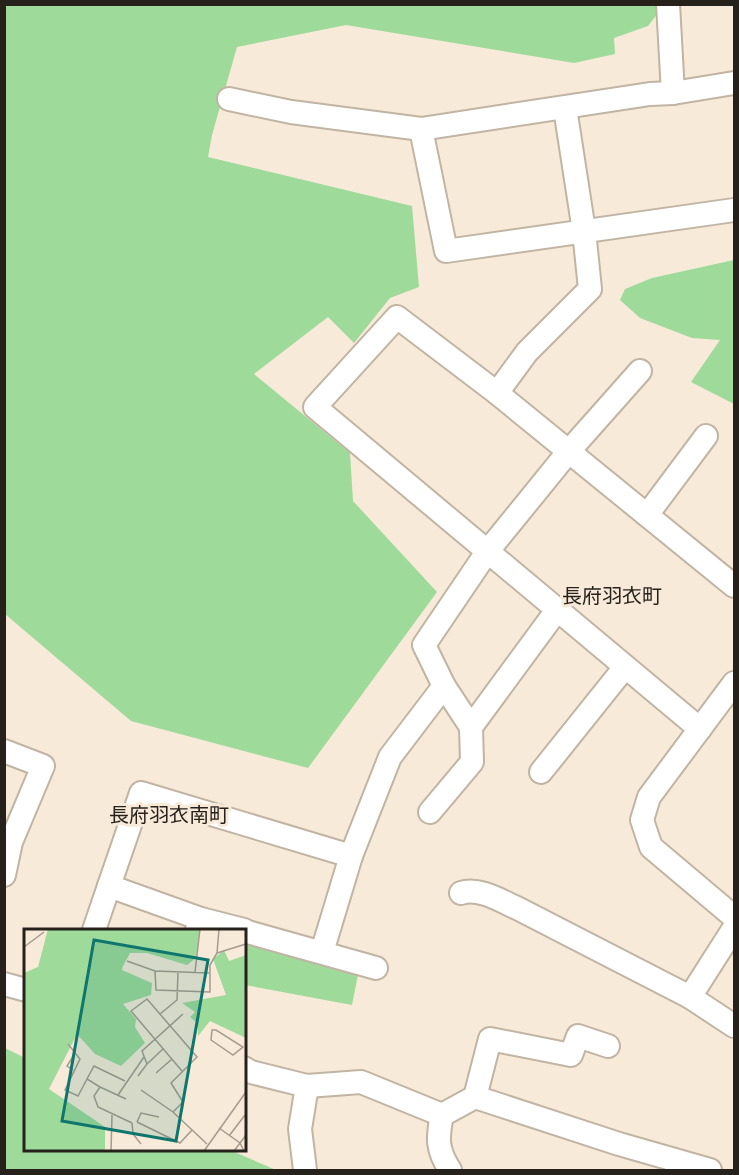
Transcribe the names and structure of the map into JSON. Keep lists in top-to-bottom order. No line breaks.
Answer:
{"districts":["長府羽衣町","長府羽衣南町"]}
